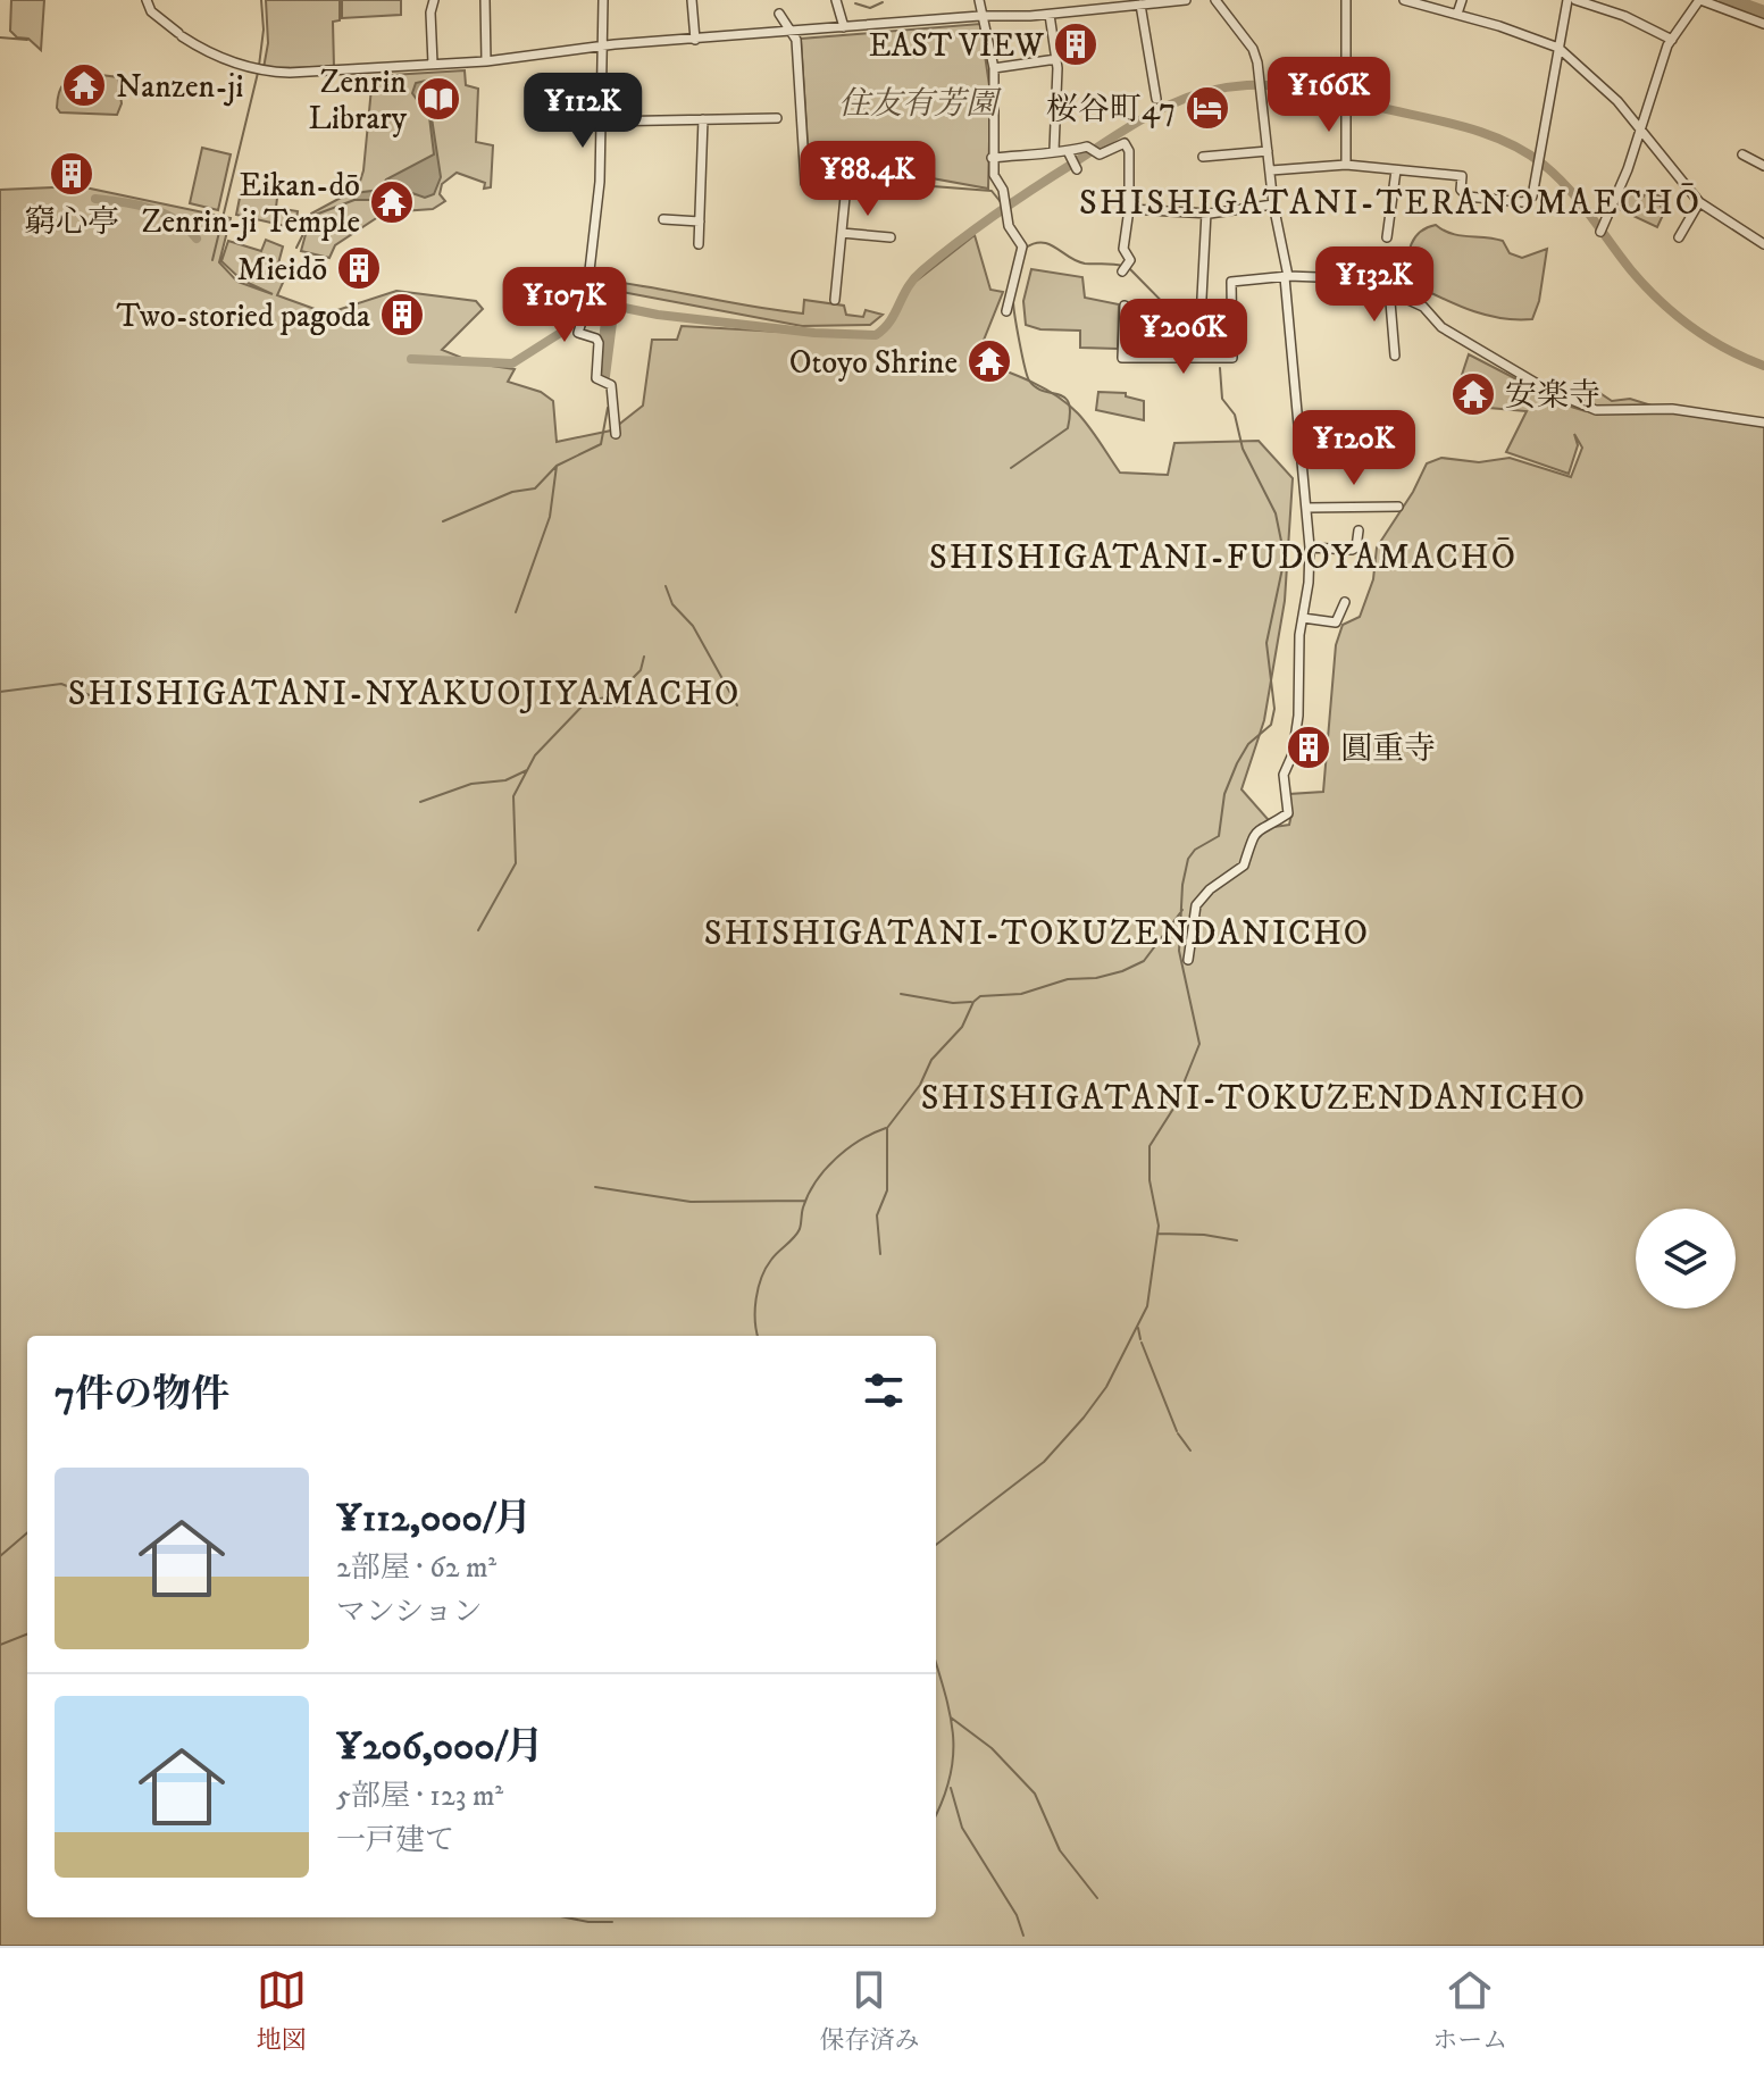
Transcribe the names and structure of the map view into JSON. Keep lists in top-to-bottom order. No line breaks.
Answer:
{"districts":["SHISHIGATANI-TERANOMAECHŌ","SHISHIGATANI-FUDOYAMACHŌ","SHISHIGATANI-NYAKUOJIYAMACHO","SHISHIGATANI-TOKUZENDANICHO","SHISHIGATANI-TOKUZENDANICHO"],"parks":["住友有芳園"],"places":{"building":["EAST VIEW","窮心亭","Mieidō","Two-storied pagoda","圓重寺"],"temple":["Nanzen-ji","Eikan-dō Zenrin-ji Temple","Otoyo Shrine","安楽寺"],"library":["Zenrin Library"],"hotel":["桜谷町47"]},"page":{"price":["¥166K","¥112K","¥88.4K","¥132K","¥107K","¥206K","¥120K"],"heading":"7件の物件","list":[{"name":"¥112,000/月","note":"2部屋 · 62 m² · マンション"},{"name":"¥206,000/月","note":"5部屋 · 123 m² · 一戸建て"}],"tabs":["地図","保存済み","ホーム"]}}
